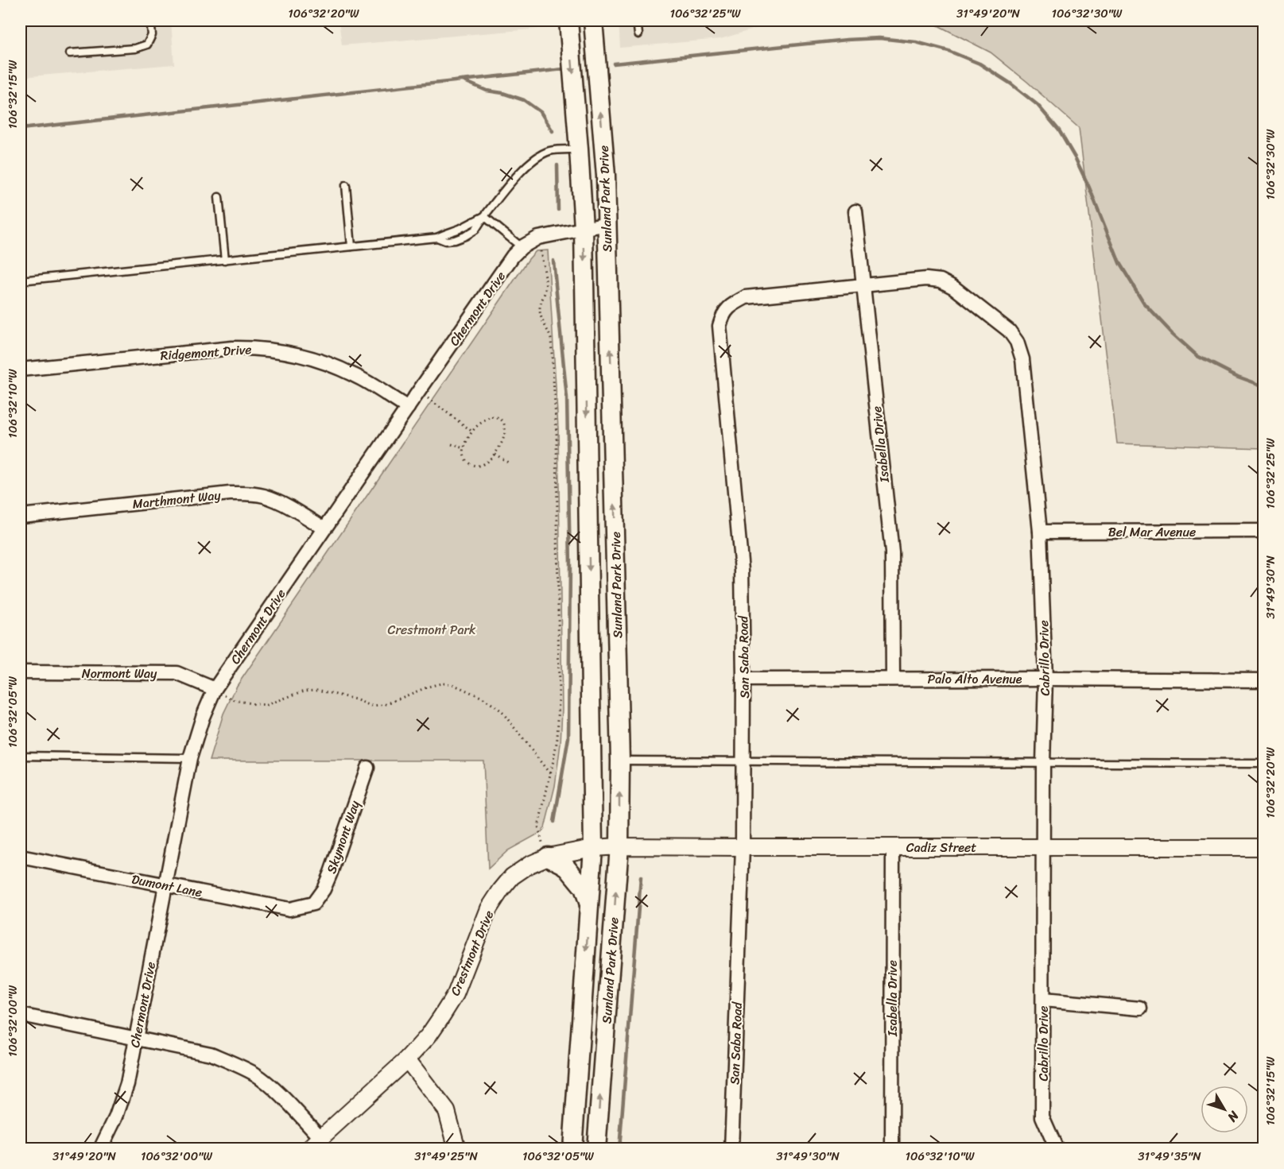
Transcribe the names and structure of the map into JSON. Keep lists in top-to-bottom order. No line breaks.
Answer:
{"streets":{"main road":["Sunland Park Drive"],"street":["Chermont Drive","Ridgemont Drive","Isabella Drive","Marthmont Way","Bel Mar Avenue","San Saba Road","Cabrillo Drive","Normont Way","Palo Alto Avenue","Skymont Way","Cadiz Street","Dumont Lane","Crestmont Drive"]},"crossings":[["Sunland Park Drive","Chermont Drive"],["Sunland Park Drive","Cadiz Street"],["Sunland Park Drive","Crestmont Drive"],["Chermont Drive","Ridgemont Drive"],["Chermont Drive","Marthmont Way"],["Chermont Drive","Normont Way"],["Chermont Drive","Dumont Lane"],["Isabella Drive","San Saba Road"],["Isabella Drive","Cabrillo Drive"],["Isabella Drive","Palo Alto Avenue"],["Isabella Drive","Cadiz Street"],["Bel Mar Avenue","Cabrillo Drive"],["San Saba Road","Cabrillo Drive"],["San Saba Road","Palo Alto Avenue"],["San Saba Road","Cadiz Street"],["Cabrillo Drive","Palo Alto Avenue"],["Cabrillo Drive","Cadiz Street"],["Skymont Way","Dumont Lane"],["Cadiz Street","Crestmont Drive"]],"parks":["Crestmont Park"],"north":"bottom right","coordinates":["106°32'20\"W","106°32'25\"W","31°49'20\"N","106°32'30\"W","106°32'15\"W","106°32'10\"W","31°49'30\"N","106°32'05\"W","106°32'00\"W","31°49'25\"N","31°49'35\"N"]}
